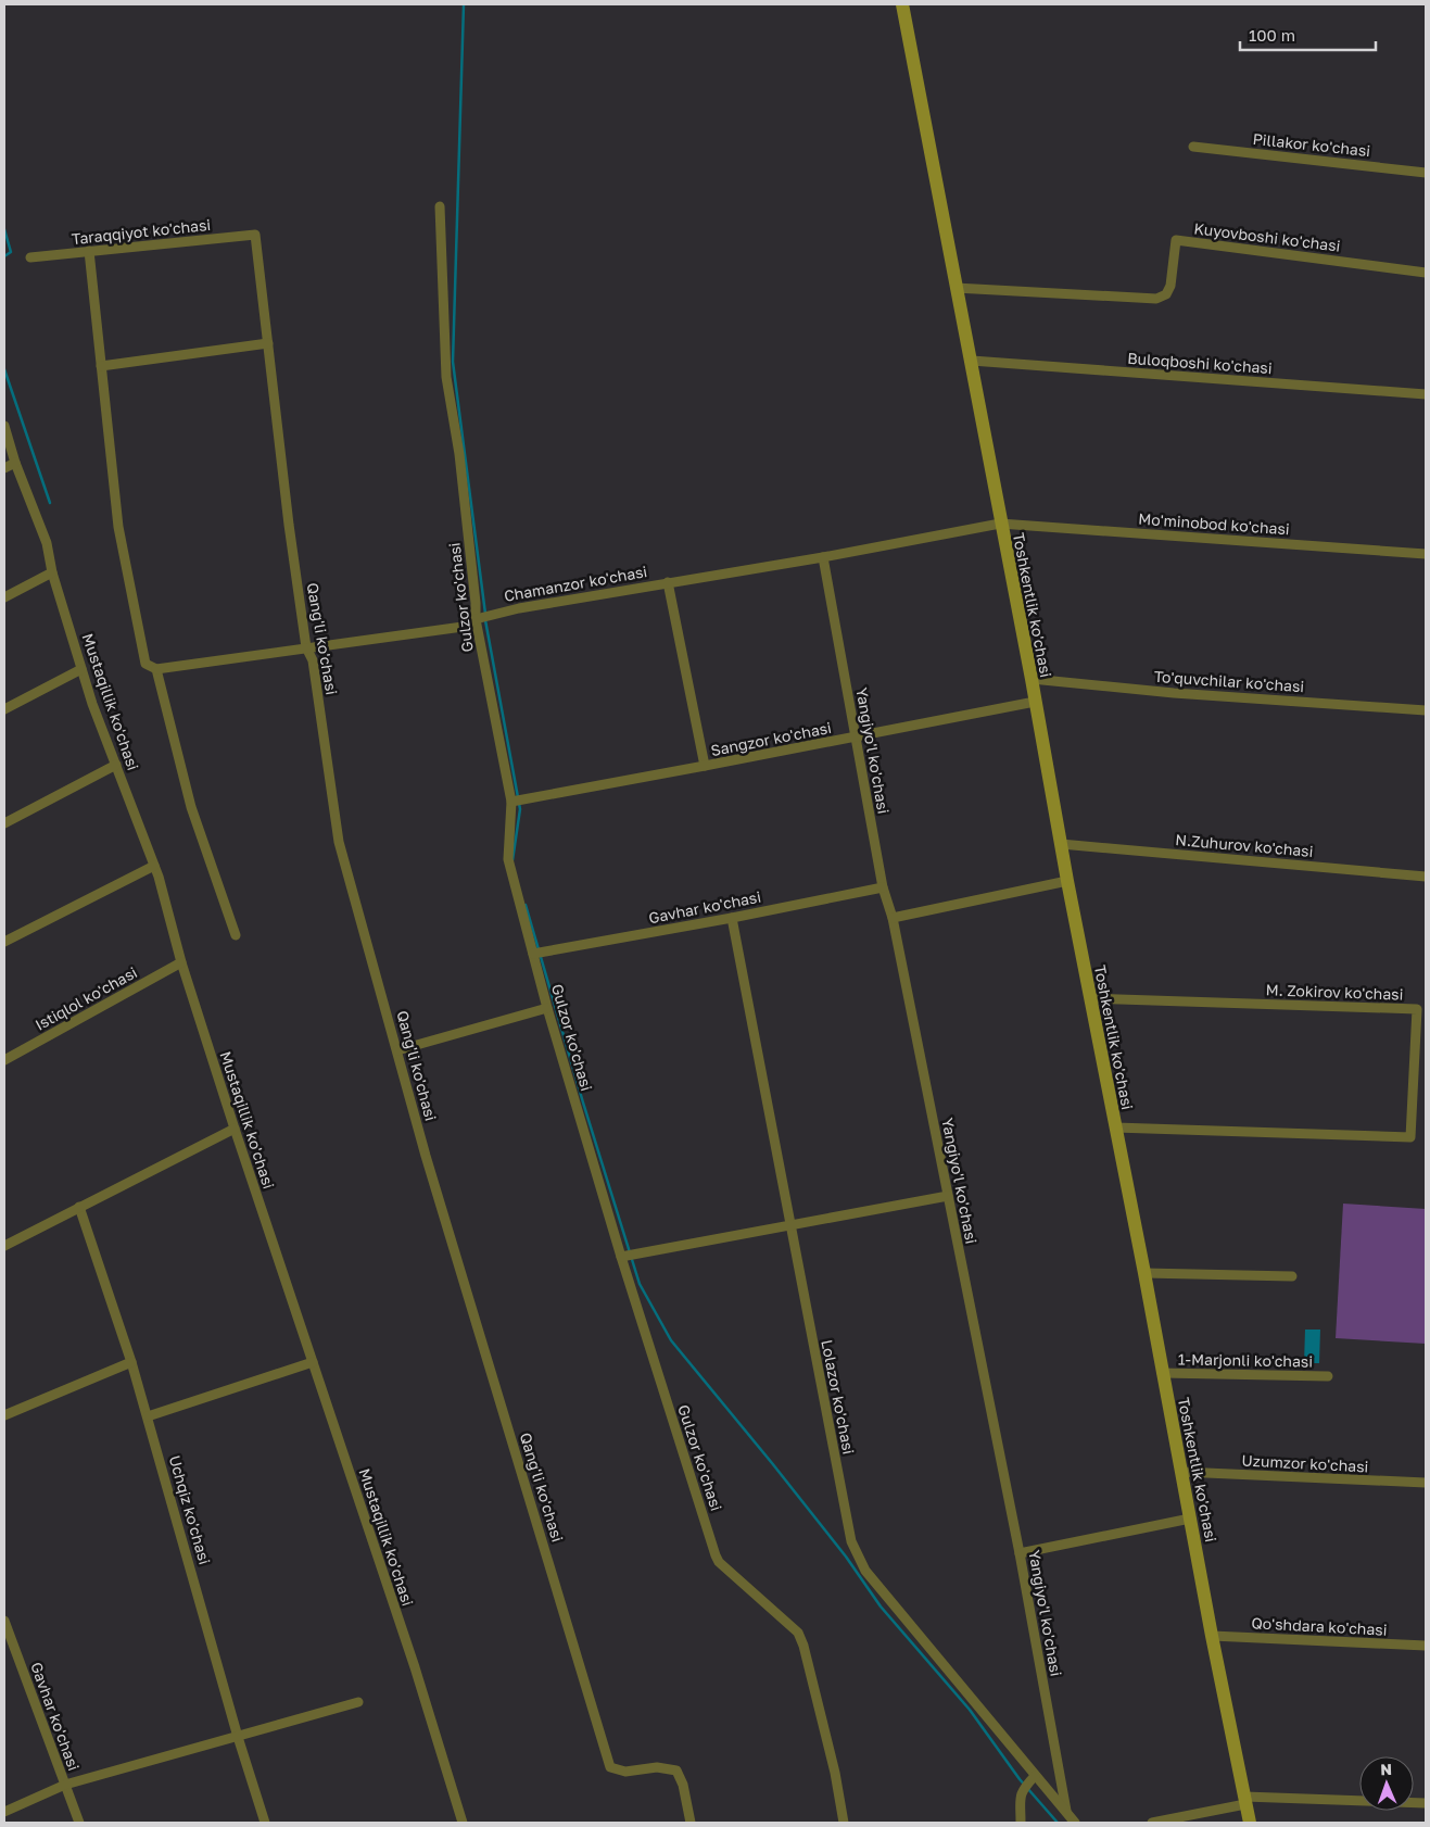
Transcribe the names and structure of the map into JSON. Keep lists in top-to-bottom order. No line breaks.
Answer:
{"streets":{"main road":["Toshkentlik ko'chasi"],"street":["Pillakor ko'chasi","Taraqqiyot ko'chasi","Kuyovboshi ko'chasi","Buloqboshi ko'chasi","Mo'minobod ko'chasi","Chamanzor ko'chasi","Gulzor ko'chasi","Qang'li ko'chasi","To'quvchilar ko'chasi","Mustaqillik ko'chasi","Sangzor ko'chasi","Yangiyo'l ko'chasi","N.Zuhurov ko'chasi","Gavhar ko'chasi","M. Zokirov ko'chasi","Istiqlol ko'chasi","1-Marjonli ko'chasi","Lolazor ko'chasi","Uzumzor ko'chasi","Uchqiz ko'chasi","Qo'shdara ko'chasi"]},"crossings":[["Taraqqiyot ko'chasi","Qang'li ko'chasi"],["Kuyovboshi ko'chasi","Toshkentlik ko'chasi"],["Buloqboshi ko'chasi","Toshkentlik ko'chasi"],["Mo'minobod ko'chasi","Chamanzor ko'chasi"],["Mo'minobod ko'chasi","Toshkentlik ko'chasi"],["Chamanzor ko'chasi","Gulzor ko'chasi"],["Chamanzor ko'chasi","Toshkentlik ko'chasi"],["Chamanzor ko'chasi","Qang'li ko'chasi"],["Chamanzor ko'chasi","Yangiyo'l ko'chasi"],["Gulzor ko'chasi","Sangzor ko'chasi"],["Gulzor ko'chasi","Gavhar ko'chasi"],["Toshkentlik ko'chasi","To'quvchilar ko'chasi"],["Toshkentlik ko'chasi","Sangzor ko'chasi"],["Toshkentlik ko'chasi","N.Zuhurov ko'chasi"],["Toshkentlik ko'chasi","M. Zokirov ko'chasi"],["Toshkentlik ko'chasi","1-Marjonli ko'chasi"],["Toshkentlik ko'chasi","Uzumzor ko'chasi"],["Toshkentlik ko'chasi","Qo'shdara ko'chasi"],["Mustaqillik ko'chasi","Istiqlol ko'chasi"],["Sangzor ko'chasi","Yangiyo'l ko'chasi"],["Yangiyo'l ko'chasi","Gavhar ko'chasi"],["Yangiyo'l ko'chasi","Lolazor ko'chasi"],["Gavhar ko'chasi","Lolazor ko'chasi"]],"scale_bar":"100 m","north":"top"}
